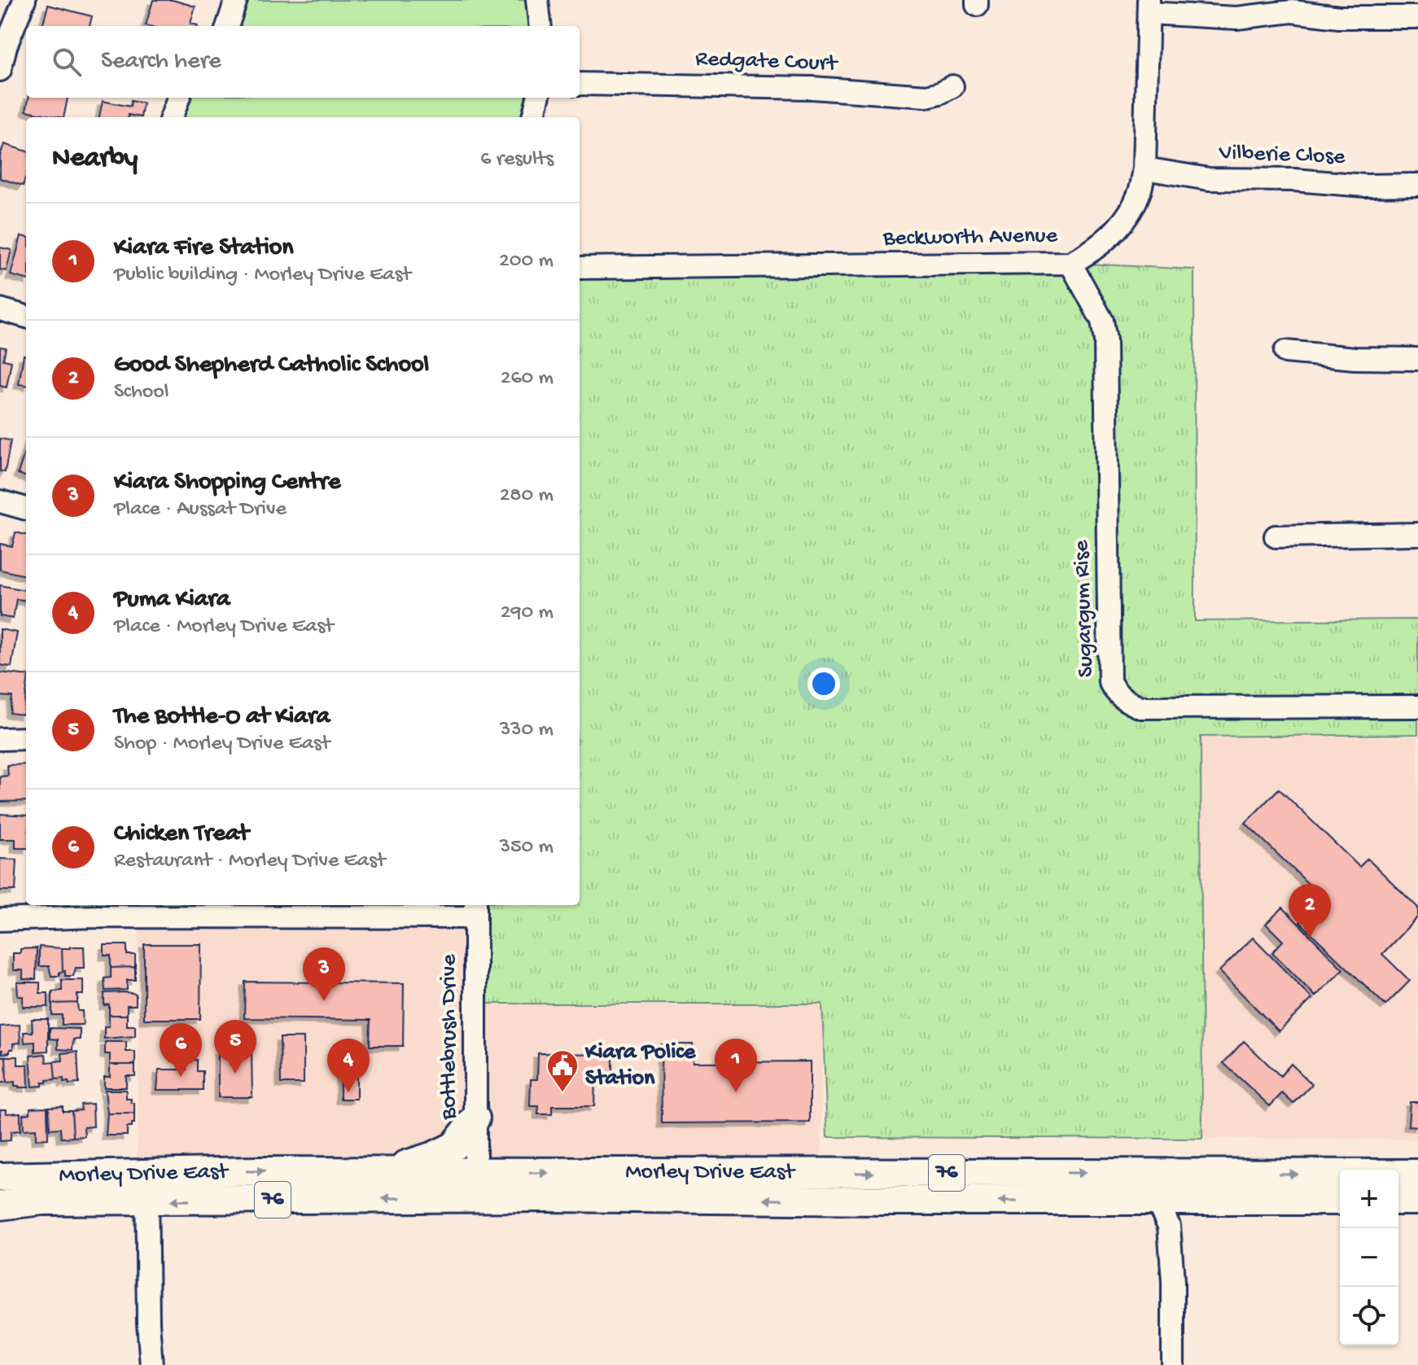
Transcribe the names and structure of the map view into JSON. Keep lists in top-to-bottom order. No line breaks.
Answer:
{"streets":{"main road":["Morley Drive East","76"],"street":["Redgate Court","Vilberie Close","Beckworth Avenue","Sugargum Rise","Bottlebrush Drive"]},"crossings":[["Vilberie Close","Beckworth Avenue"],["Beckworth Avenue","Sugargum Rise"],["Bottlebrush Drive","Morley Drive East"]],"places":{"public building":["Kiara Police Station"]},"page":{"search":"Search here","heading":["Nearby","6 results"],"list":[{"mark":"1","name":"Kiara Fire Station","note":"Public building · Morley Drive East","value":"200 m"},{"mark":"2","name":"Good Shepherd Catholic School","note":"School","value":"260 m"},{"mark":"3","name":"Kiara Shopping Centre","note":"Place · Aussat Drive","value":"280 m"},{"mark":"4","name":"Puma Kiara","note":"Place · Morley Drive East","value":"290 m"},{"mark":"5","name":"The Bottle-O at Kiara","note":"Shop · Morley Drive East","value":"330 m"},{"mark":"6","name":"Chicken Treat","note":"Restaurant · Morley Drive East","value":"350 m"}],"pins":["2","3","5","6","1","4"],"map_buttons":["+","−"]}}
